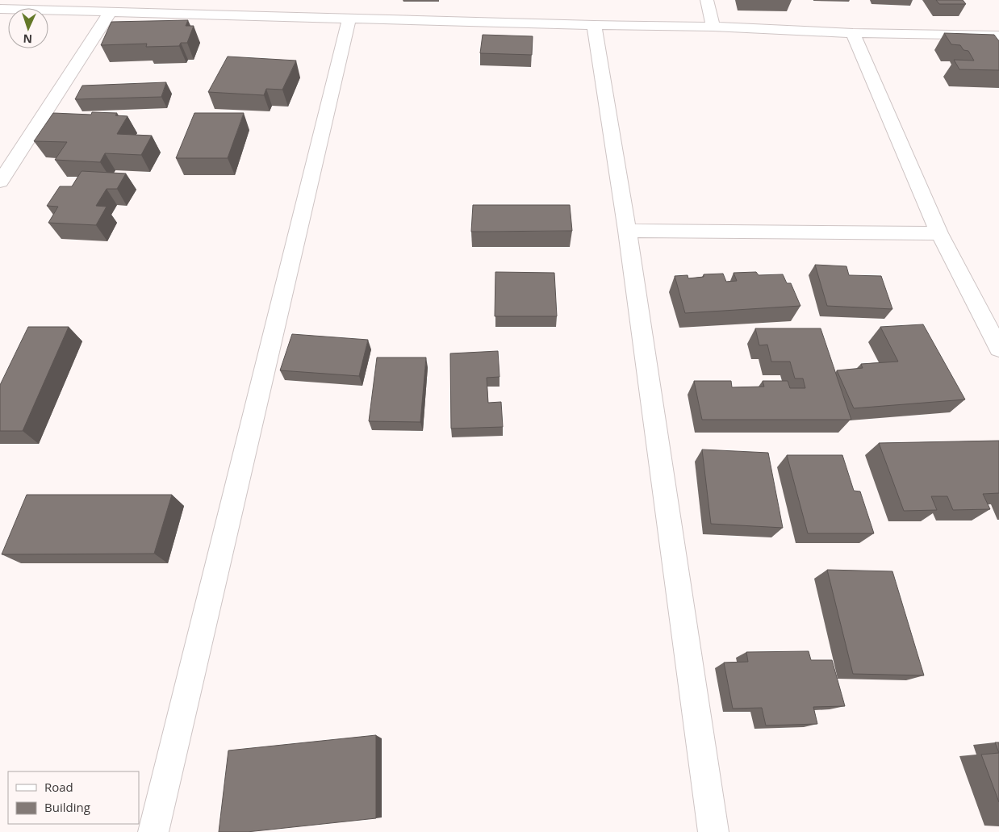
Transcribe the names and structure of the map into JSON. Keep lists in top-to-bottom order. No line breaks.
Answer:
{"legend":["Road","Building"],"north":"bottom"}
